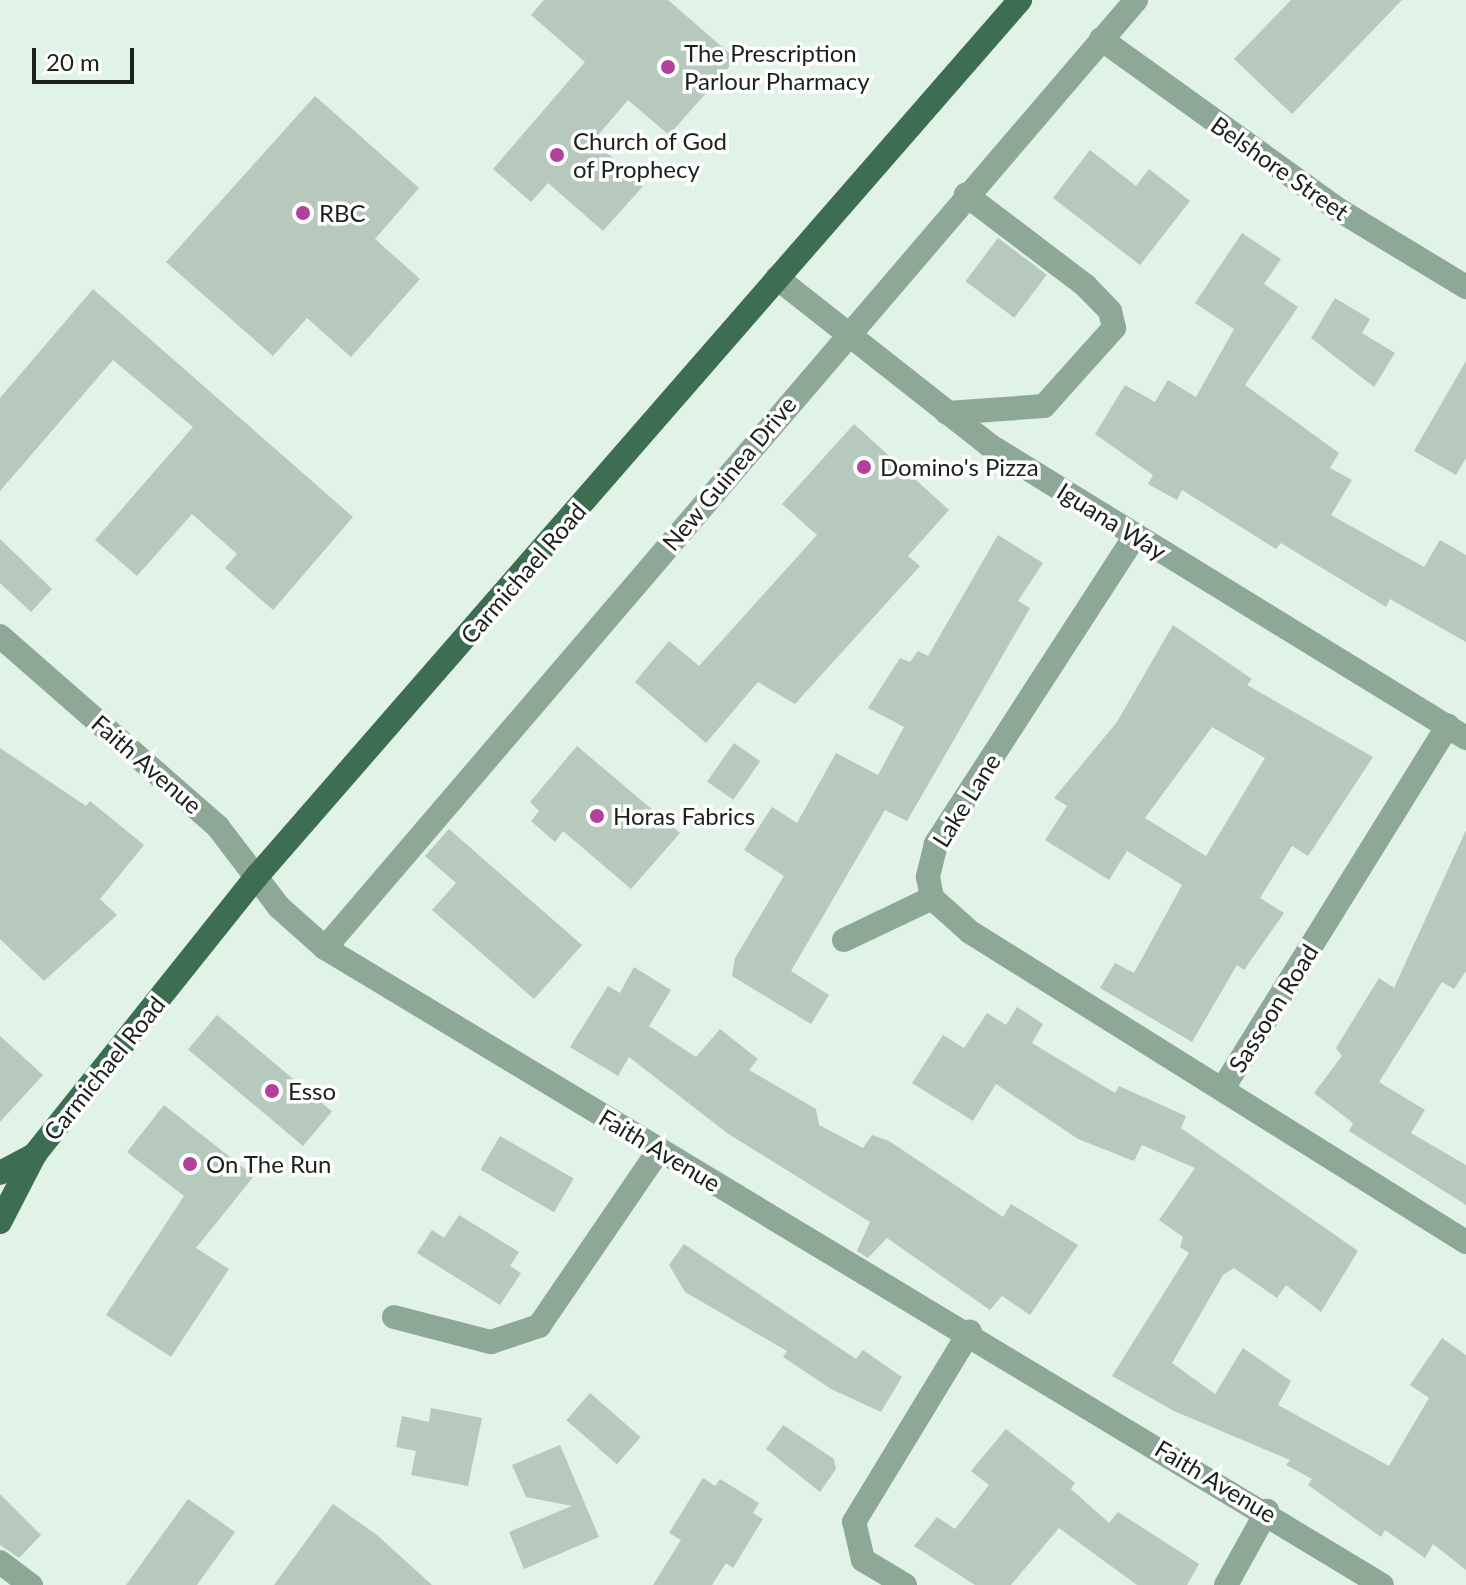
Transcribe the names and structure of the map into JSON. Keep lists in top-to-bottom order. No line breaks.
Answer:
{"streets":{"main road":["Carmichael Road"],"street":["Belshore Street","New Guinea Drive","Iguana Way","Faith Avenue","Lake Lane","Sassoon Road"]},"crossings":[["Belshore Street","New Guinea Drive"],["New Guinea Drive","Iguana Way"],["New Guinea Drive","Faith Avenue"],["Iguana Way","Carmichael Road"],["Iguana Way","Lake Lane"],["Iguana Way","Sassoon Road"],["Carmichael Road","Faith Avenue"]],"places":["The Prescription Parlour Pharmacy","Church of God of Prophecy","RBC","Domino's Pizza","Horas Fabrics","Esso","On The Run"],"scale_bar":"20 m"}
